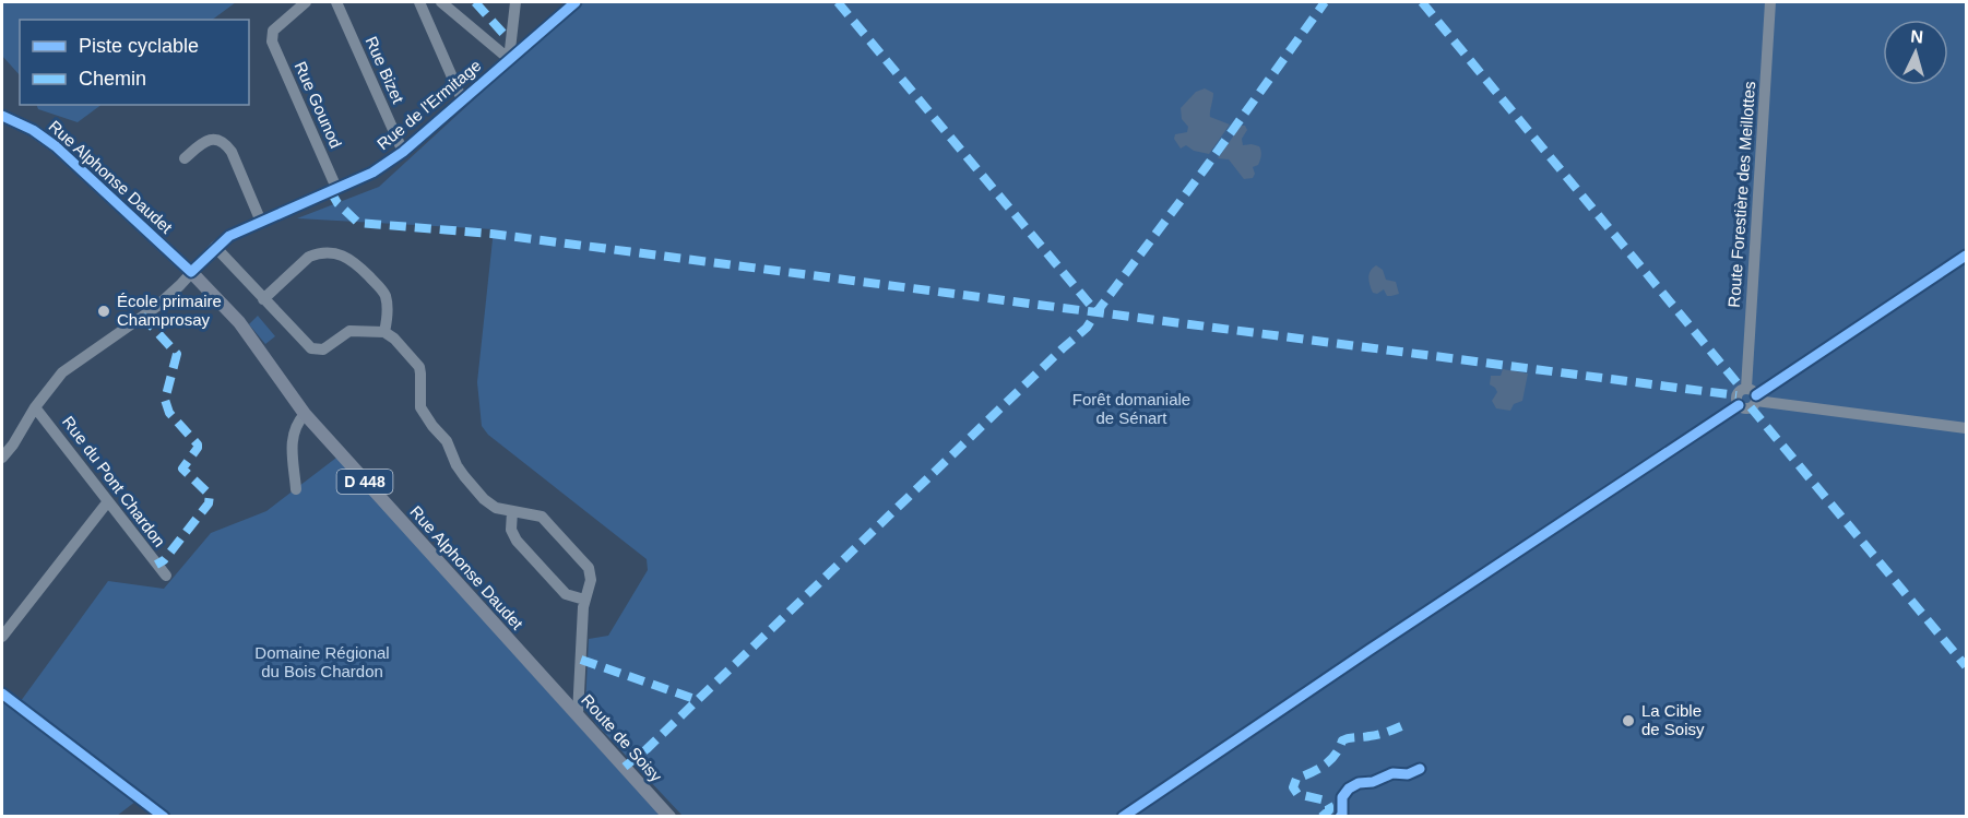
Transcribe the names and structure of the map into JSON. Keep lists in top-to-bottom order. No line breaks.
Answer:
{"streets":{"main road":["Rue Alphonse Daudet","D 448","Route de Soisy"],"street":["Rue Bizet","Rue Gounod","Rue de l'Ermitage","Route Forestière des Meillottes","Rue du Pont Chardon"]},"crossings":[["Rue Bizet","Rue de l'Ermitage"],["Rue Gounod","Rue de l'Ermitage"],["Rue de l'Ermitage","Rue Alphonse Daudet"],["Rue de l'Ermitage","Rue du Pont Chardon"],["Rue Alphonse Daudet","Route de Soisy"]],"parks":["Forêt domaniale de Sénart","Domaine Régional du Bois Chardon"],"places":["École primaire Champrosay","La Cible de Soisy"],"legend":["Piste cyclable","Chemin"],"north":"top"}
